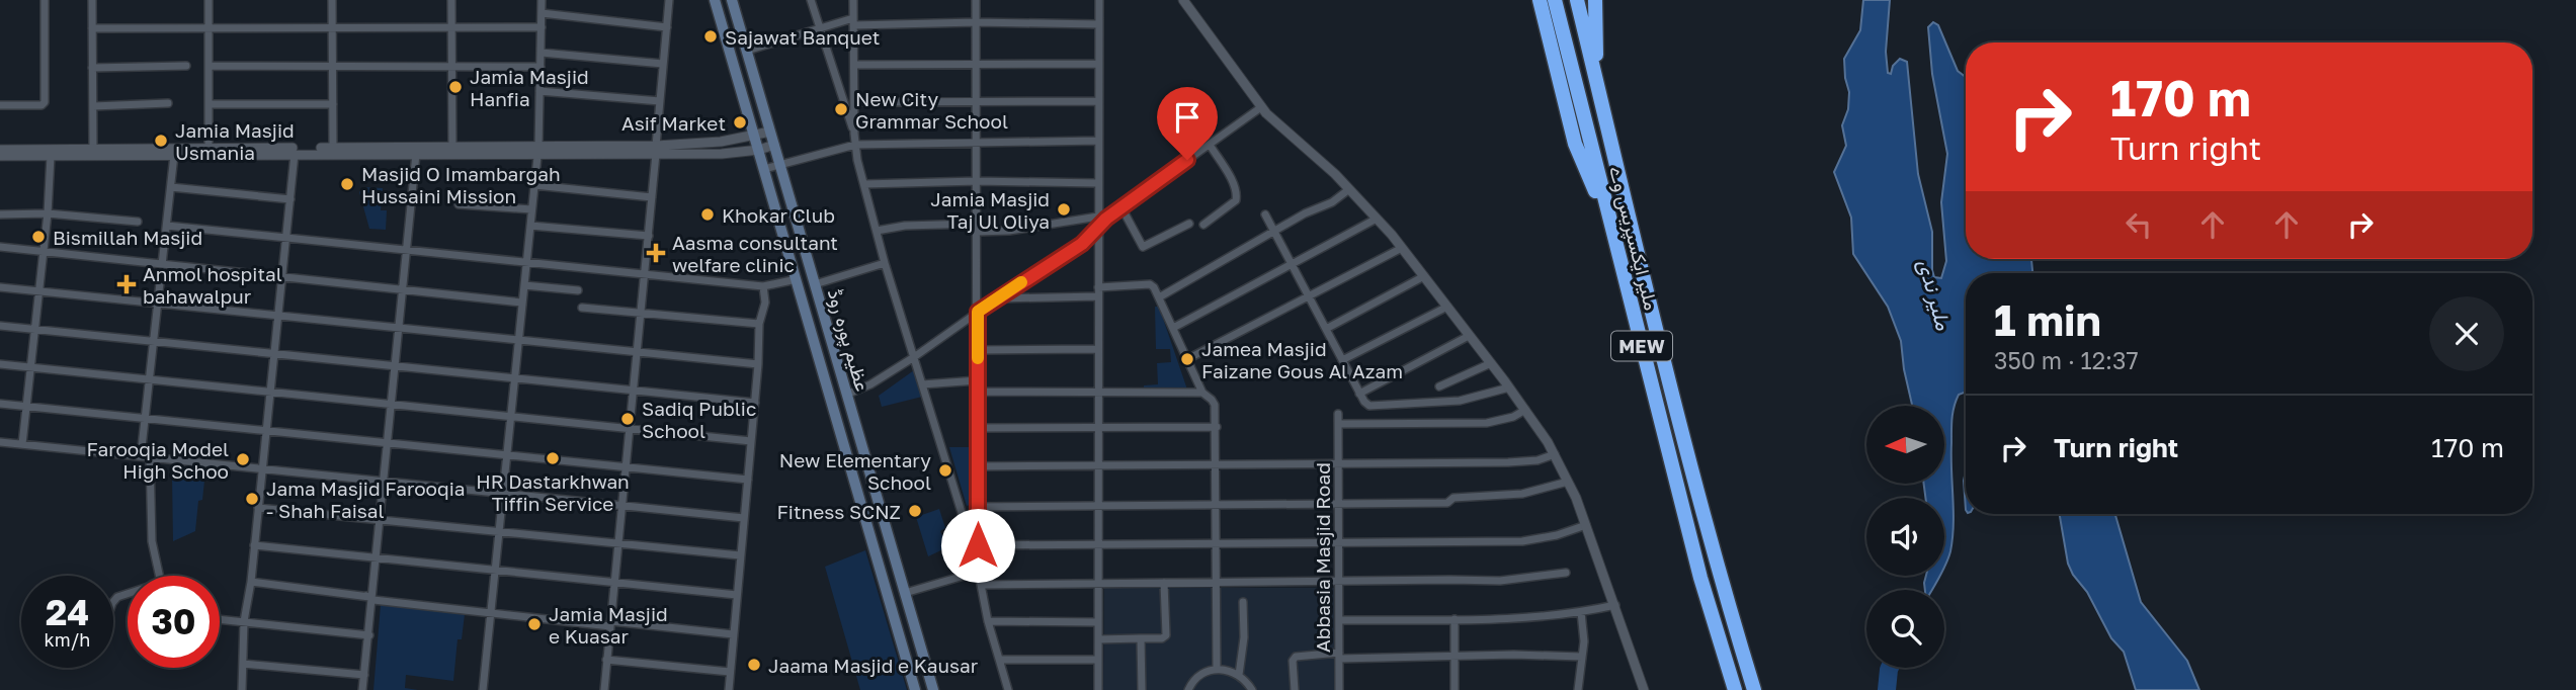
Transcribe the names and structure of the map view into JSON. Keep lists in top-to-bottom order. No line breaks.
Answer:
{"streets":{"highway":["ملیر ایکسپریس وے","MEW"],"main road":["عظیم پورہ روڈ"],"street":["Abbasia Masjid Road"]},"water":["ملیر ندی"],"places":{"other":["Sajawat Banquet","Jamia Masjid Hanfia","New City Grammar School","Asif Market","Jamia Masjid Usmania","Masjid O Imambargah Hussaini Mission","Jamia Masjid Taj Ul Oliya","Khokar Club","Bismillah Masjid","Jamea Masjid Faizane Gous Al Azam","Sadiq Public School","HR Dastarkhwan Tiffin Service","Farooqia Model High Schoo","New Elementary School","Jama Masjid Farooqia - Shah Faisal","Fitness SCNZ","Jamia Masjid e Kuasar","Jaama Masjid e Kausar"],"health":["Aasma consultant welfare clinic","Anmol hospital bahawalpur"]},"north":"left","page":{"turn":["170 m","Turn right"],"heading":["1 min","350 m · 12:37"],"list":[{"name":"Turn right","value":"170 m"}],"speed":"24 km/h","limit":"30"}}
